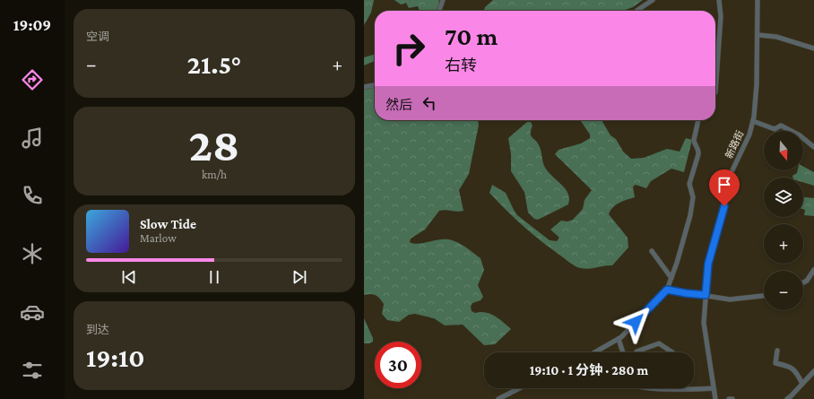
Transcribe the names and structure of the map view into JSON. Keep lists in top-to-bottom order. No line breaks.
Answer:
{"streets":{"street":["新路街"]},"north":"bottom","page":{"tabs":"19:09","tile":["空调",["28","km/h"],["到达","19:10"]],"turn":["70 m","右转"],"heat":["−","21.5°","+"],"then":"然后","map_buttons":["+","−"],"song":["Slow Tide","Marlow"],"limit":"30","trip":"19:10 · 1 分钟 · 280 m"}}
